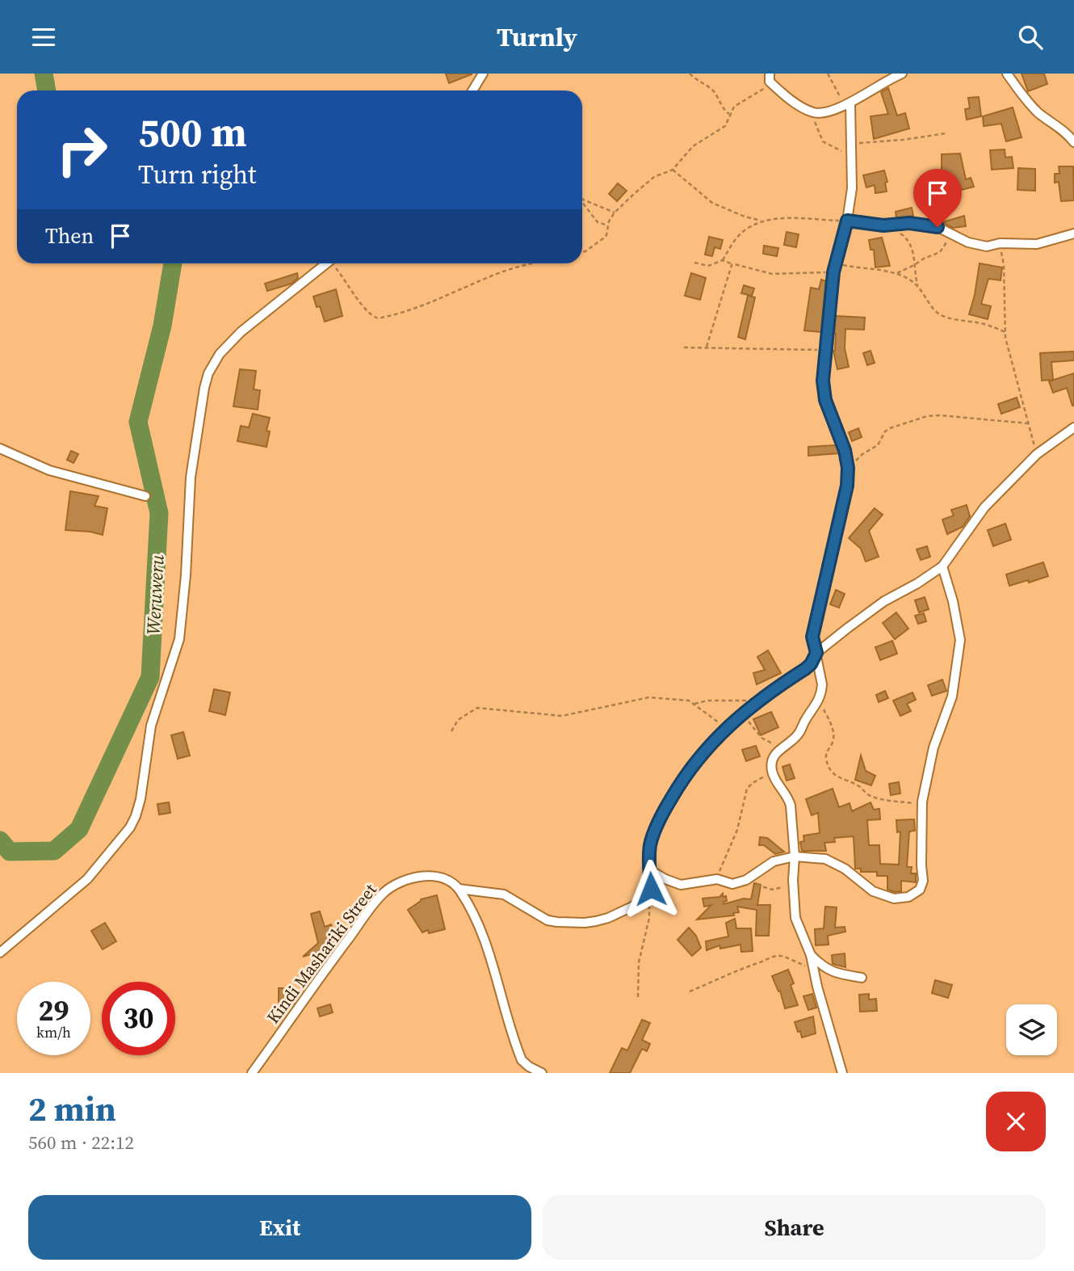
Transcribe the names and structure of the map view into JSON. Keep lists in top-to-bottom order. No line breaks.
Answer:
{"streets":{"street":["Kindi Mashariki Street"]},"water":["Weruweru"],"page":{"header":"Turnly","turn":["500 m","Turn right"],"then":"Then","speed":"29 km/h","limit":"30","heading":["2 min","560 m · 22:12"],"buttons":["Exit","Share"]}}
